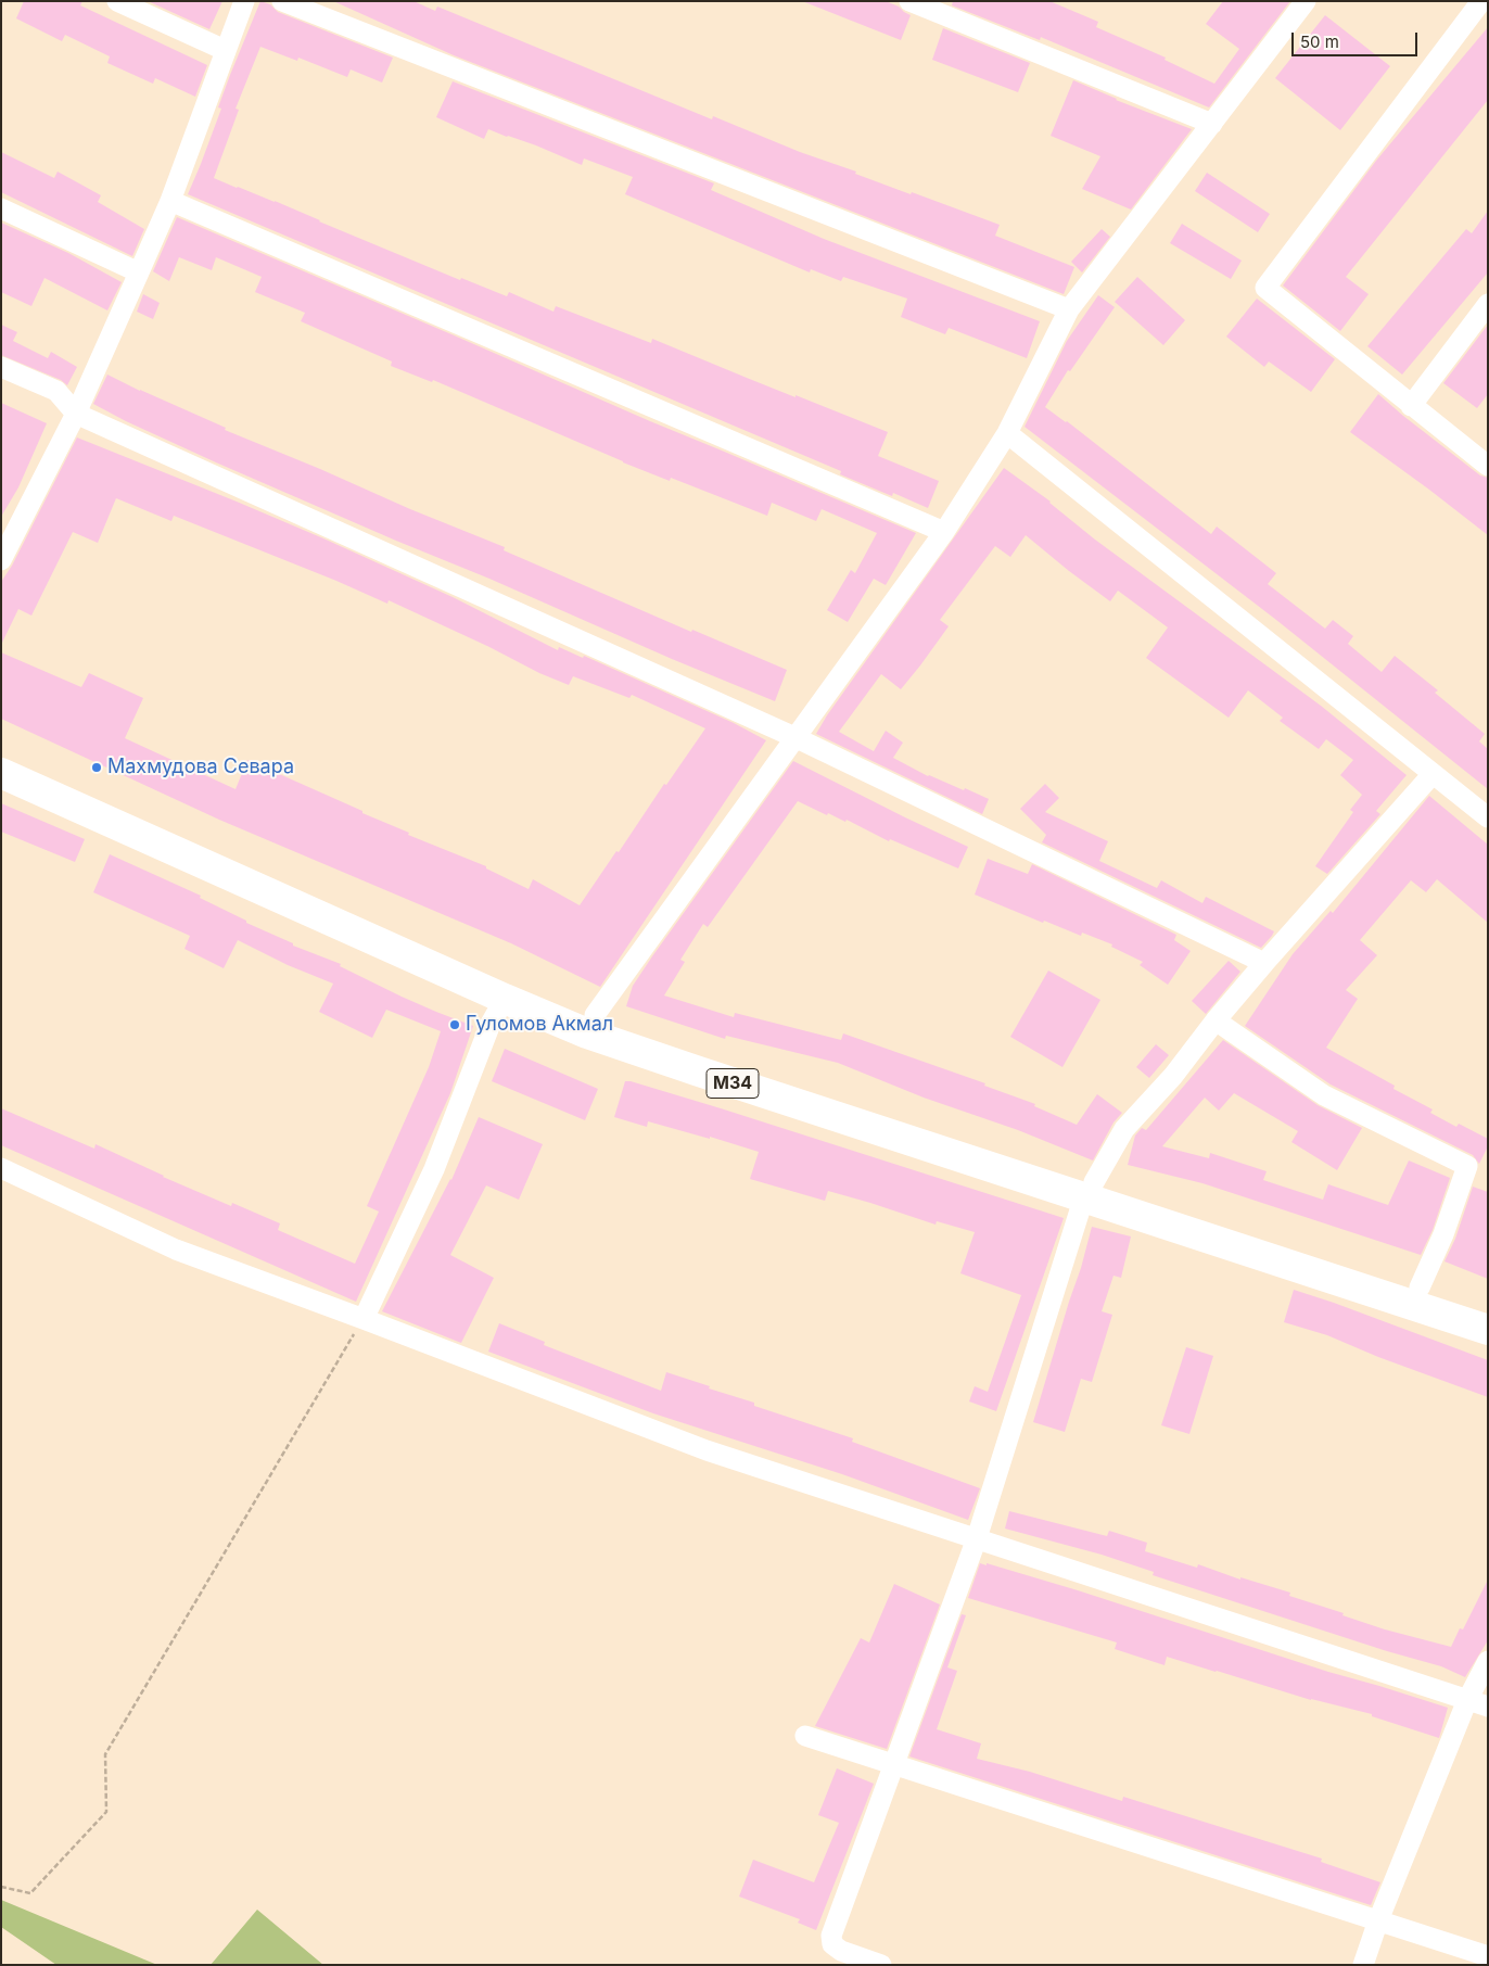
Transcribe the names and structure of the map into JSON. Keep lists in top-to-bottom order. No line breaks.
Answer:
{"streets":{"main road":["M34"]},"places":["Махмудова Севара","Гуломов Акмал"],"scale_bar":"50 m"}
